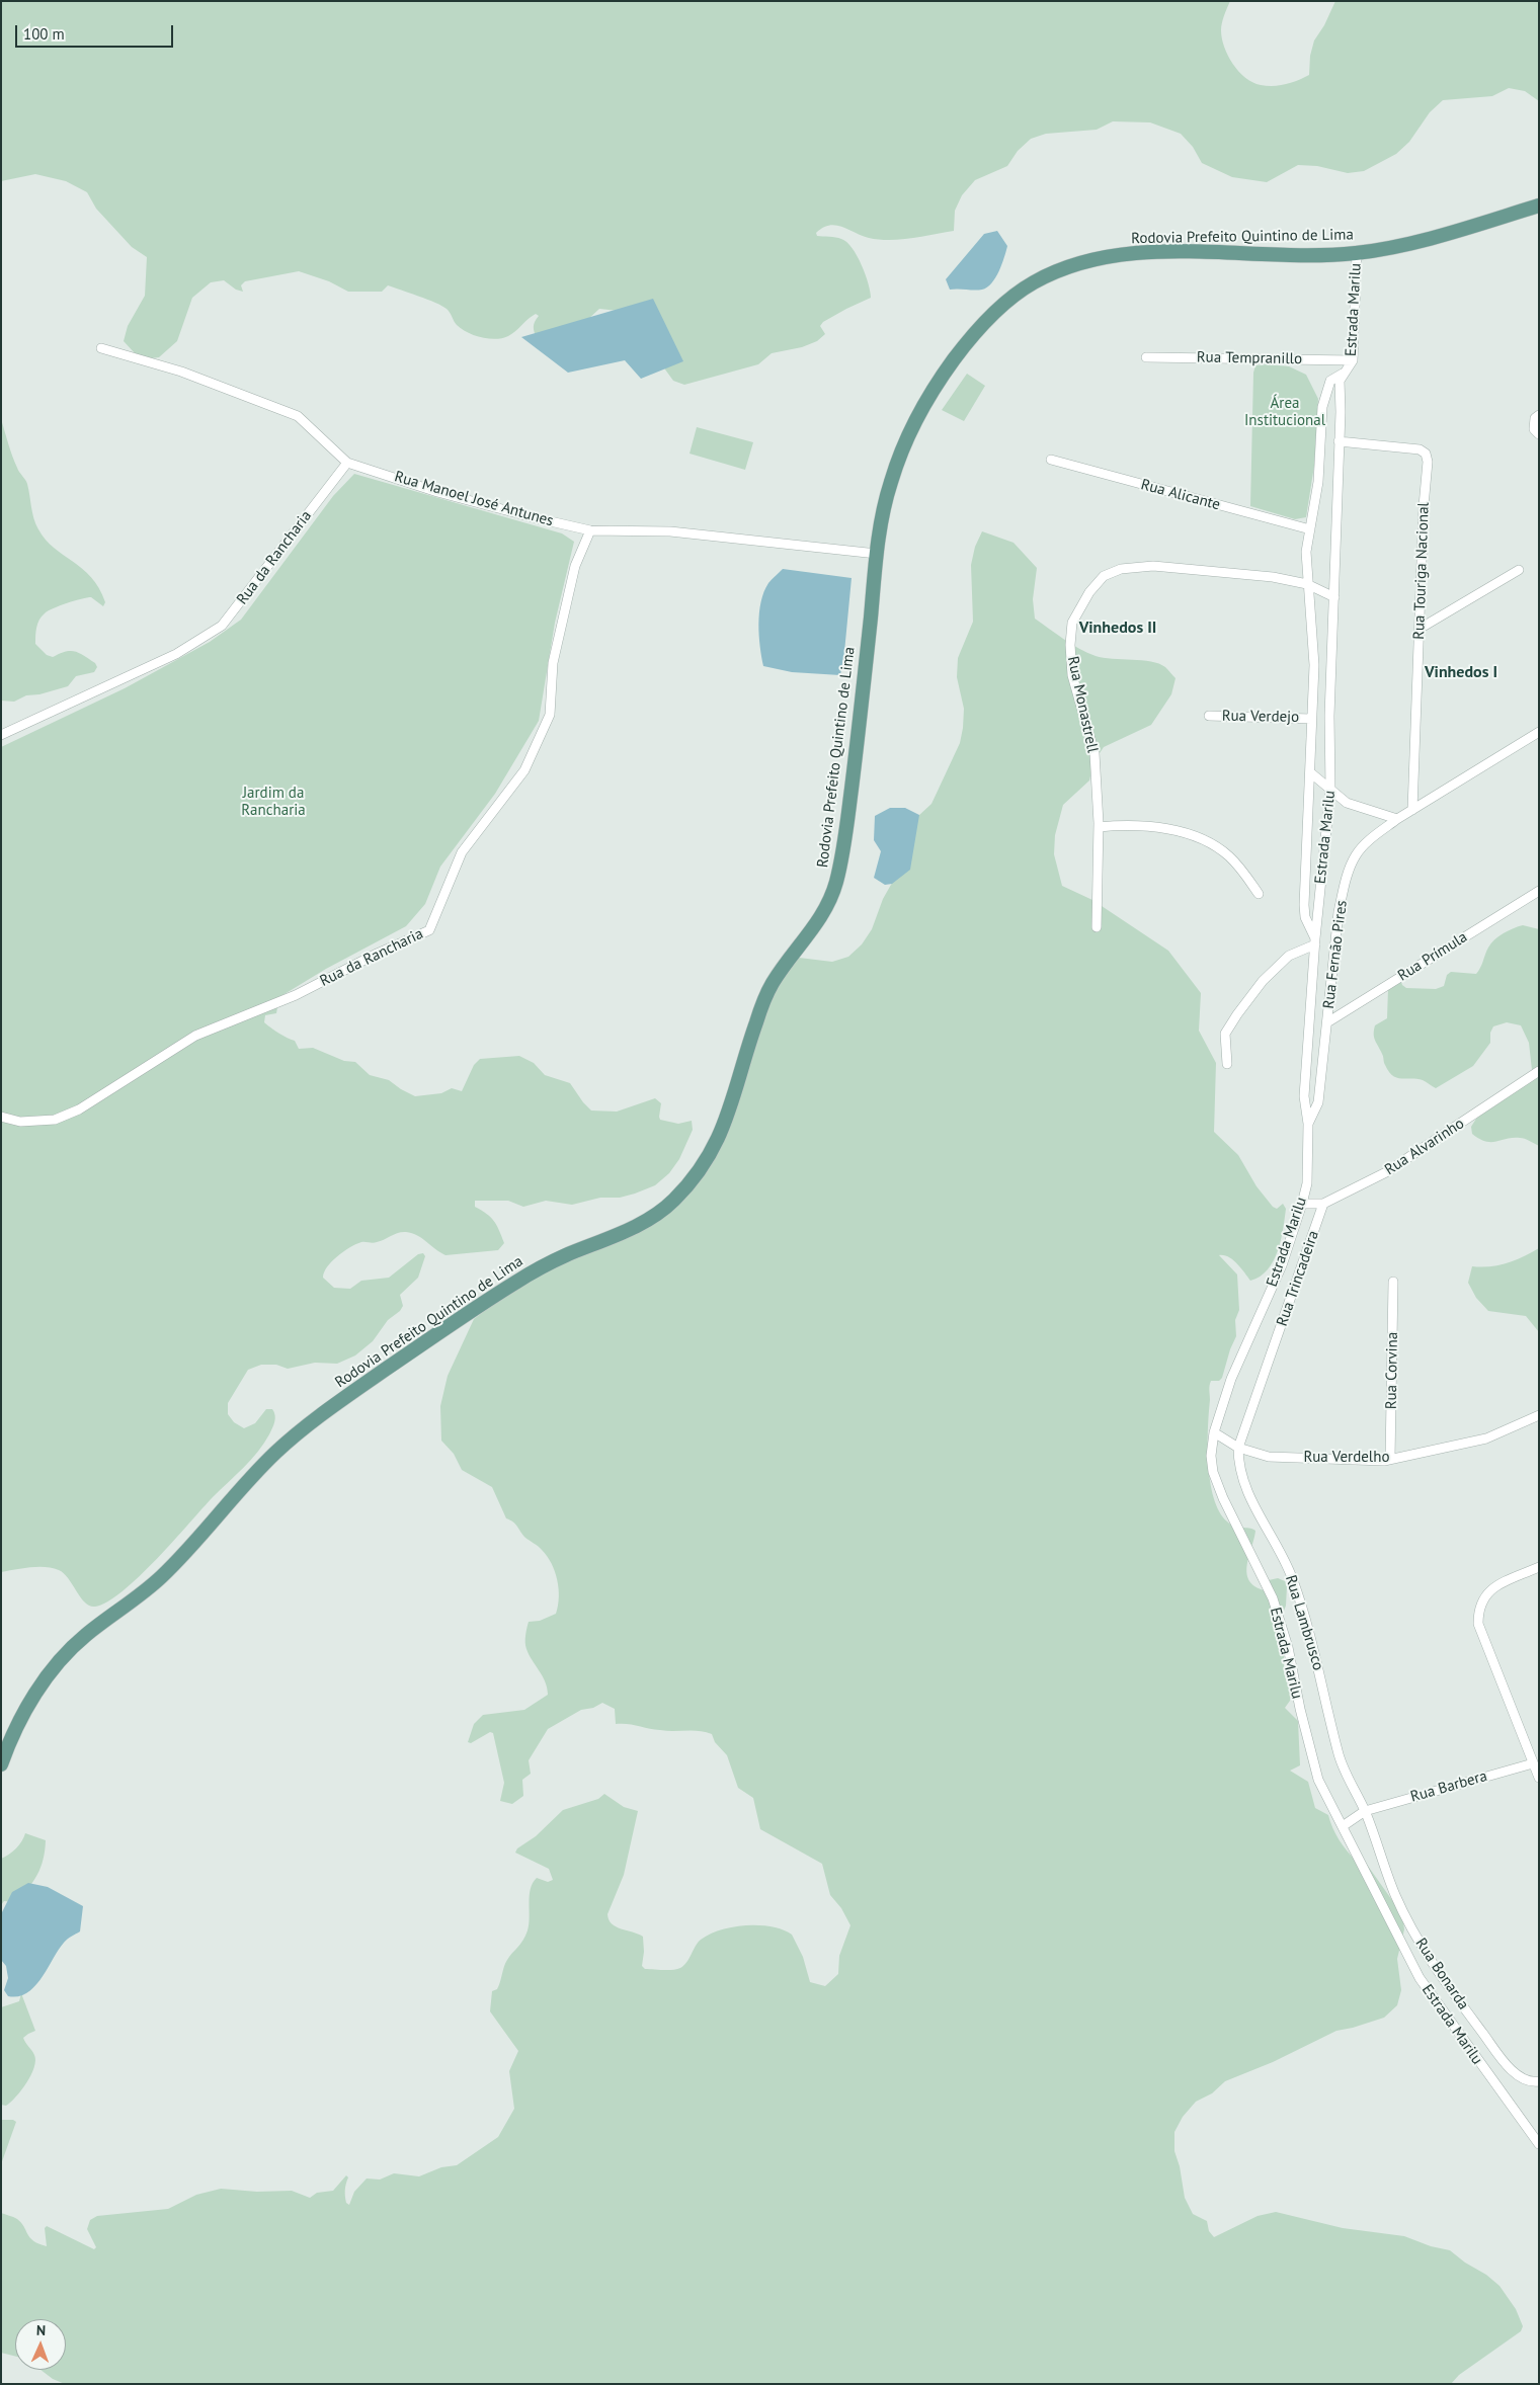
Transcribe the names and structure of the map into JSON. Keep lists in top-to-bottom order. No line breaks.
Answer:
{"streets":{"main road":["Rodovia Prefeito Quintino de Lima"],"street":["Estrada Marilu","Rua Tempranillo","Rua Alicante","Rua Manoel José Antunes","Rua da Rancharia","Rua Touriga Nacional","Rua Monastrell","Rua Verdejo","Rua Fernão Pires","Rua Prímula","Rua Alvarinho","Rua Trincadeira","Rua Corvina","Rua Verdelho","Rua Lambrusco","Rua Barbera","Rua Bonarda"]},"crossings":[["Rodovia Prefeito Quintino de Lima","Estrada Marilu"],["Rodovia Prefeito Quintino de Lima","Rua Manoel José Antunes"],["Estrada Marilu","Rua Tempranillo"],["Estrada Marilu","Rua Touriga Nacional"],["Estrada Marilu","Rua Monastrell"],["Estrada Marilu","Rua Fernão Pires"],["Estrada Marilu","Rua Alvarinho"],["Estrada Marilu","Rua Verdelho"],["Estrada Marilu","Rua Barbera"],["Rua Manoel José Antunes","Rua da Rancharia"],["Rua Touriga Nacional","Rua Fernão Pires"],["Rua Fernão Pires","Rua Prímula"],["Rua Alvarinho","Rua Trincadeira"],["Rua Trincadeira","Rua Lambrusco"],["Rua Corvina","Rua Verdelho"],["Rua Verdelho","Rua Lambrusco"],["Rua Lambrusco","Rua Barbera"],["Rua Lambrusco","Rua Bonarda"],["Rua Barbera","Rua Bonarda"]],"districts":["Vinhedos II","Vinhedos I"],"parks":["Área Institucional","Jardim da Rancharia"],"scale_bar":"100 m","north":"top"}
